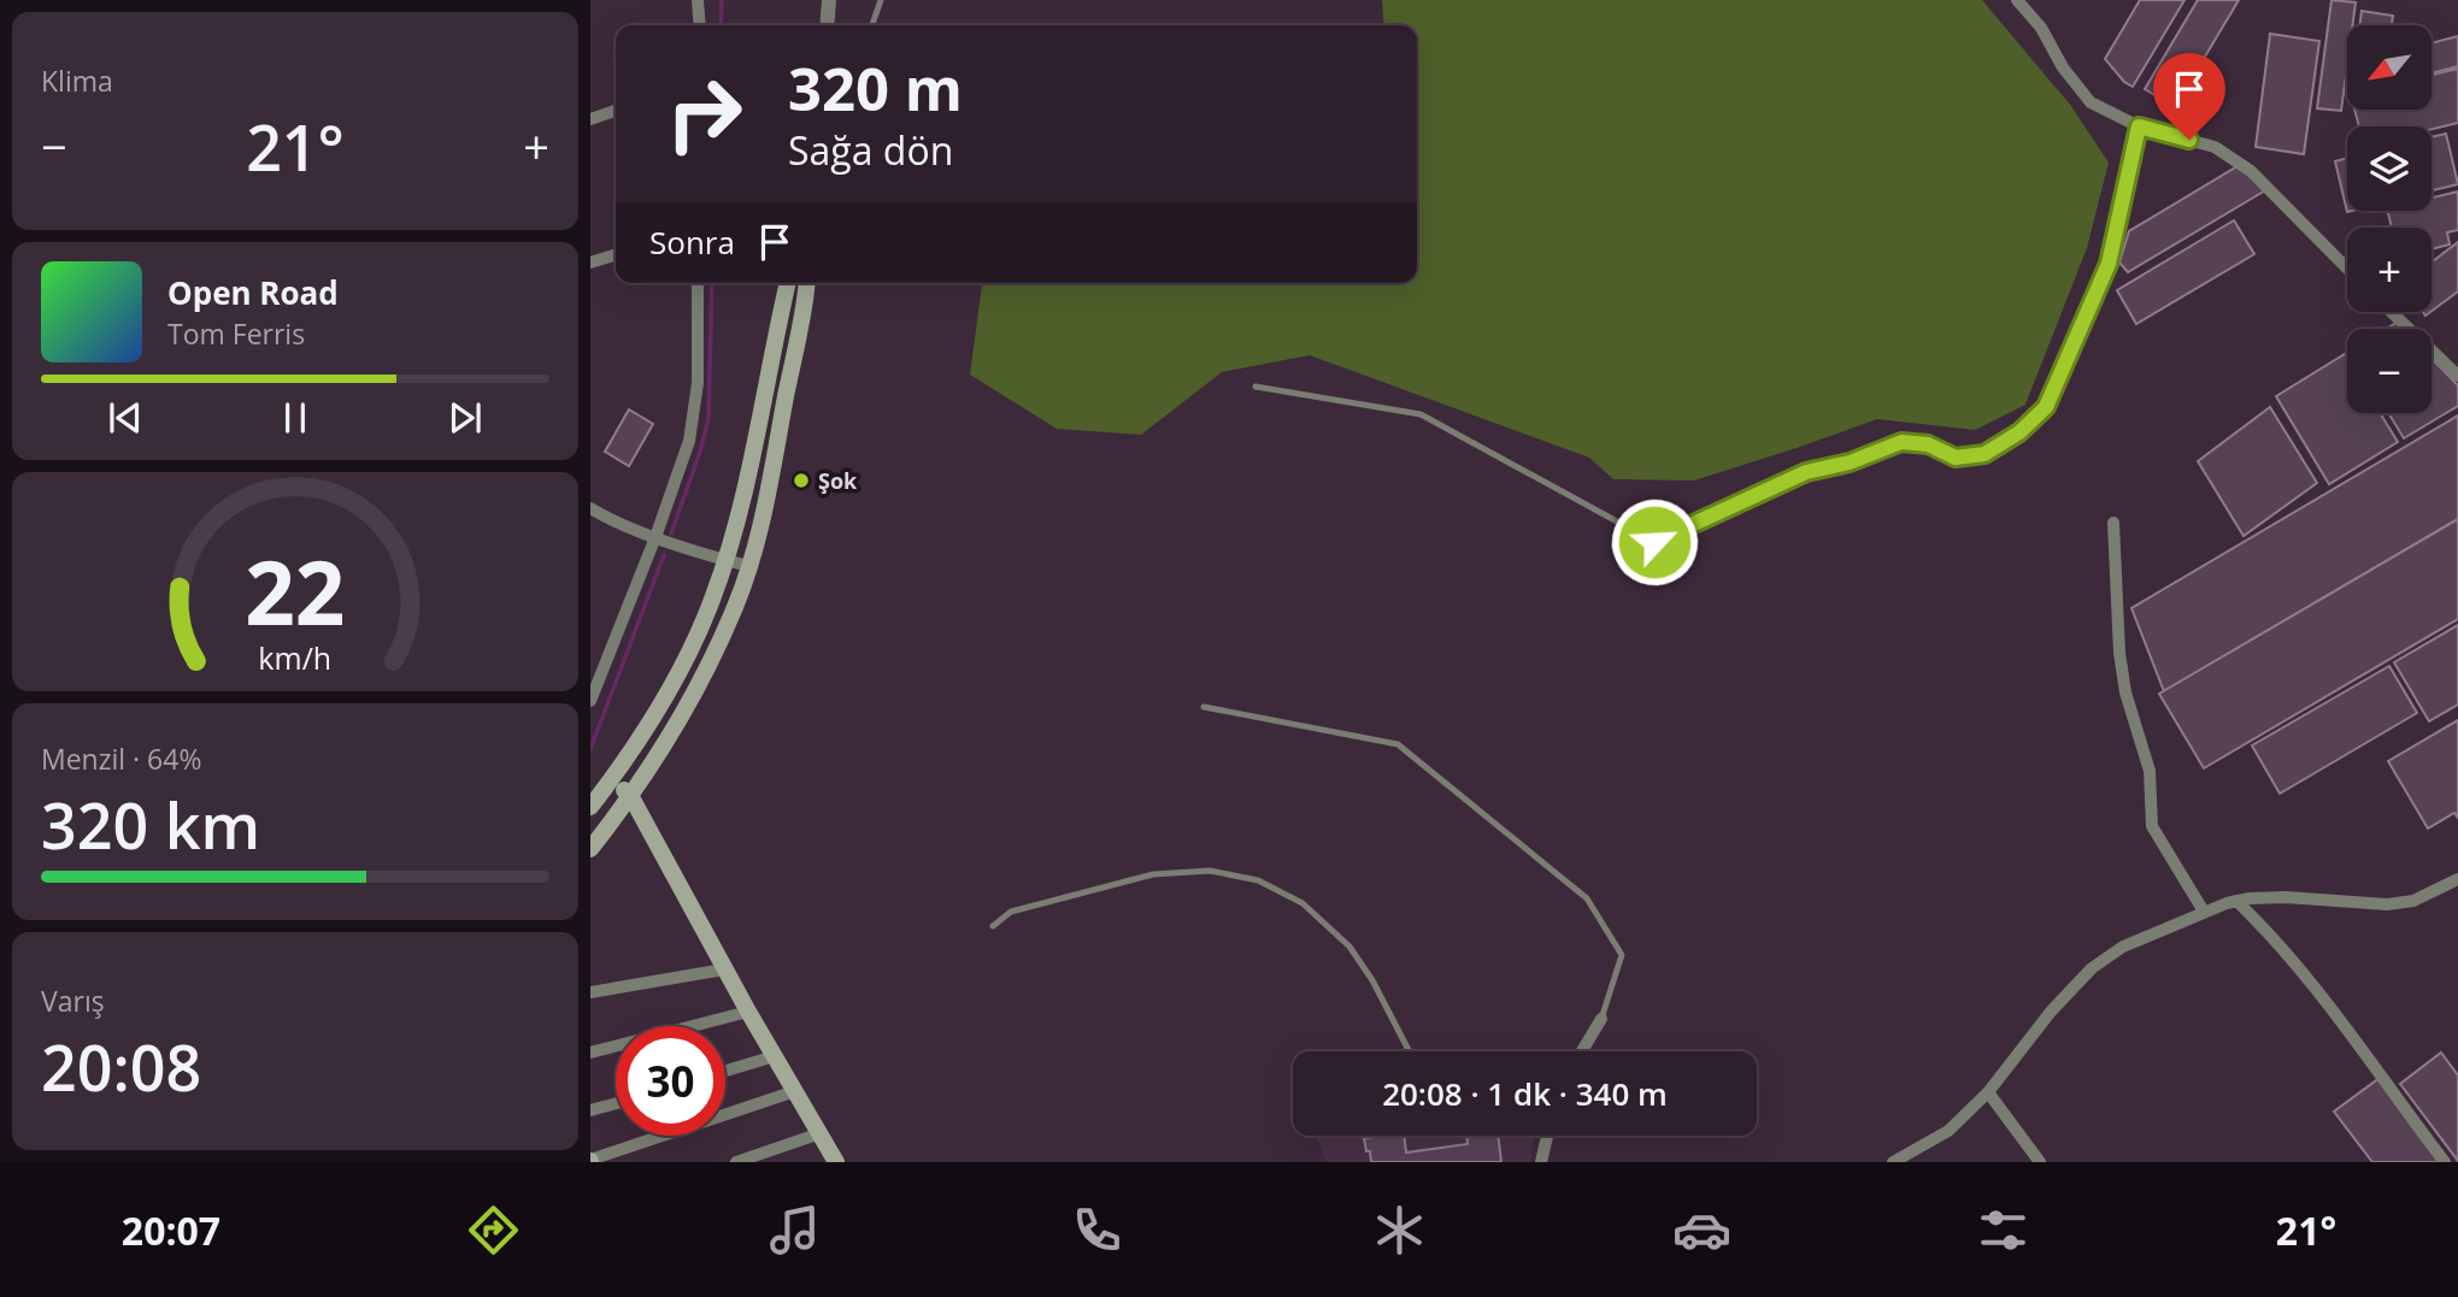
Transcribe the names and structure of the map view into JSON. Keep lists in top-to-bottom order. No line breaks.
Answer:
{"places":["Şok"],"north":"bottom left","page":{"tile":["Klima",["Menzil · 64%","320 km"],["Varış","20:08"]],"map_buttons":["+","−"],"turn":["320 m","Sağa dön"],"heat":["−","21°","+"],"then":"Sonra","song":["Open Road","Tom Ferris"],"limit":"30","trip":"20:08 · 1 dk · 340 m","tabs":["20:07","21°"],"gauge":["22","km/h"]}}
